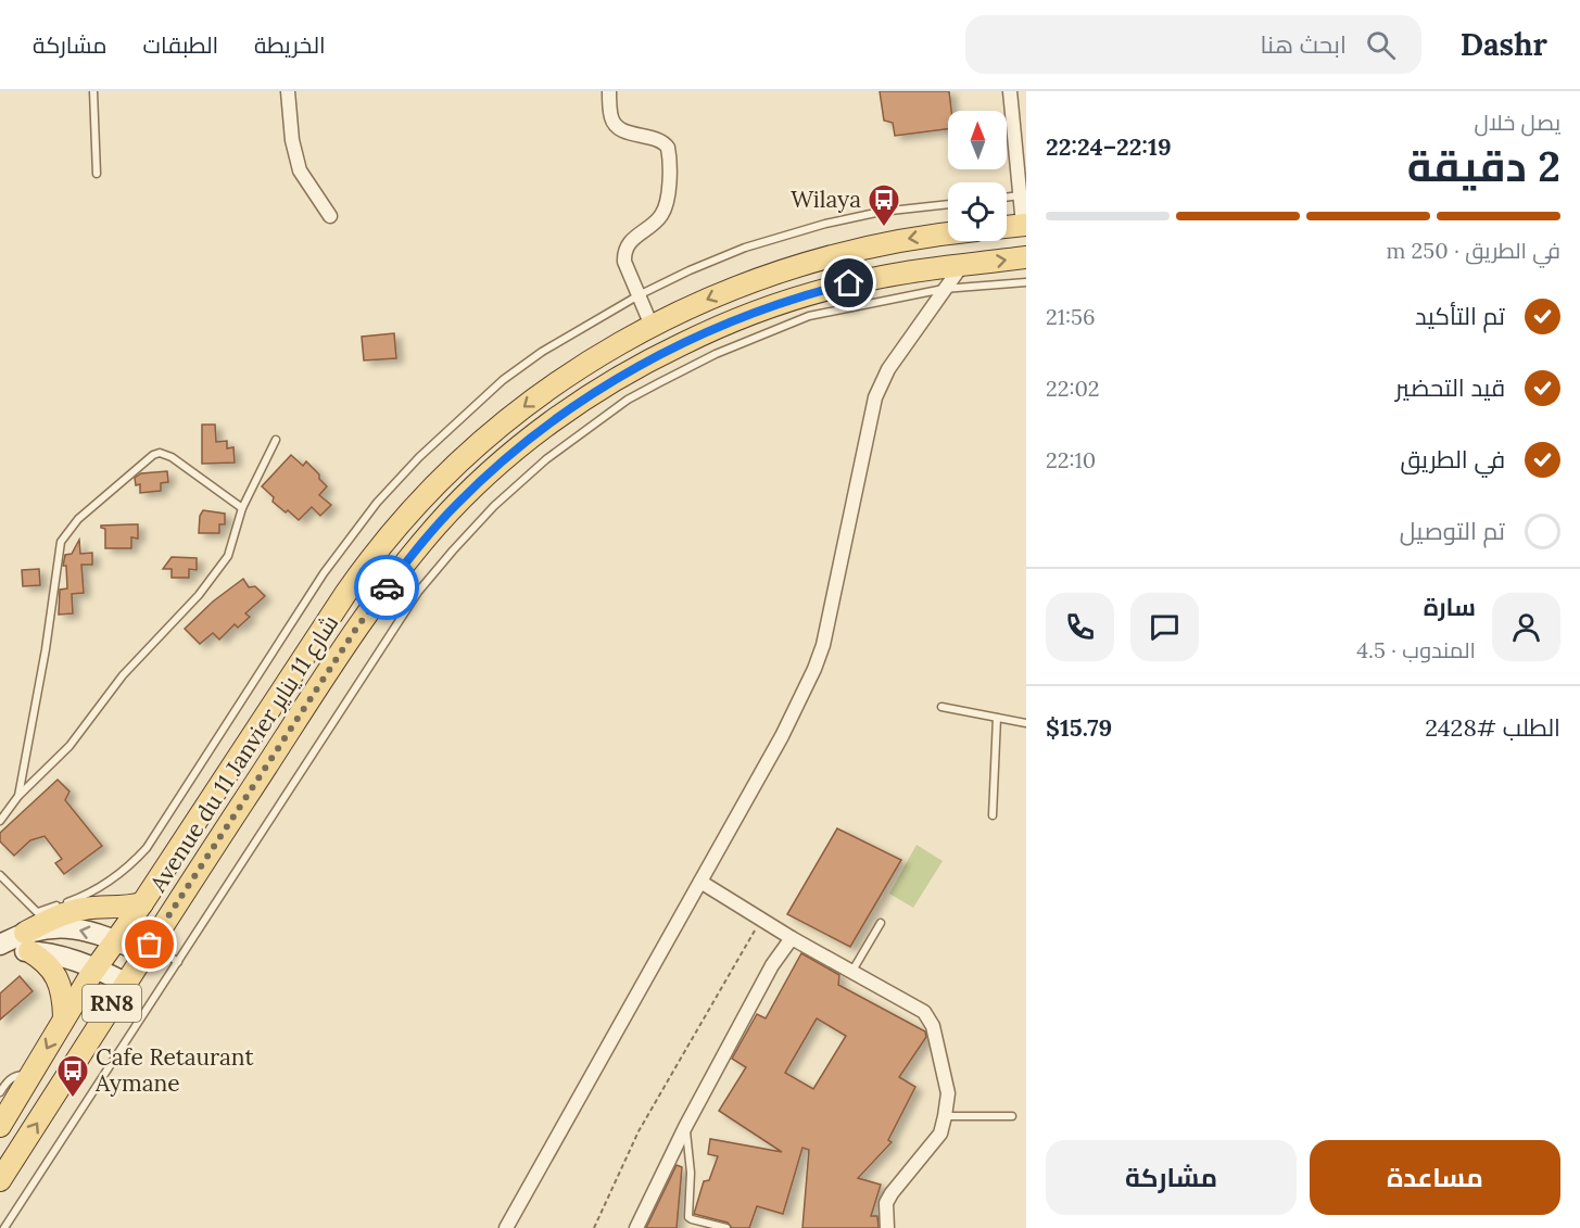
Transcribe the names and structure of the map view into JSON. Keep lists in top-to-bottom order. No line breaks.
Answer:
{"streets":{"main road":["Avenue du 11 Janvier شارع 11 يناير","RN8"]},"places":{"bus stop":["Wilaya","Cafe Retaurant Aymane"]},"north":"top","page":{"header":"Dashr","search":"ابحث هنا","nav":["الخريطة","الطبقات","مشاركة"],"heading":["2 دقيقة","يصل خلال","22:19–22:24"],"panel":["سارة","المندوب · 4.5","الطلب #2428","$15.79"],"bar":"في الطريق · 250 m","list":[["تم التأكيد","21:56"],["قيد التحضير","22:02"],["في الطريق","22:10"],"تم التوصيل"],"buttons":["مساعدة","مشاركة"]}}
